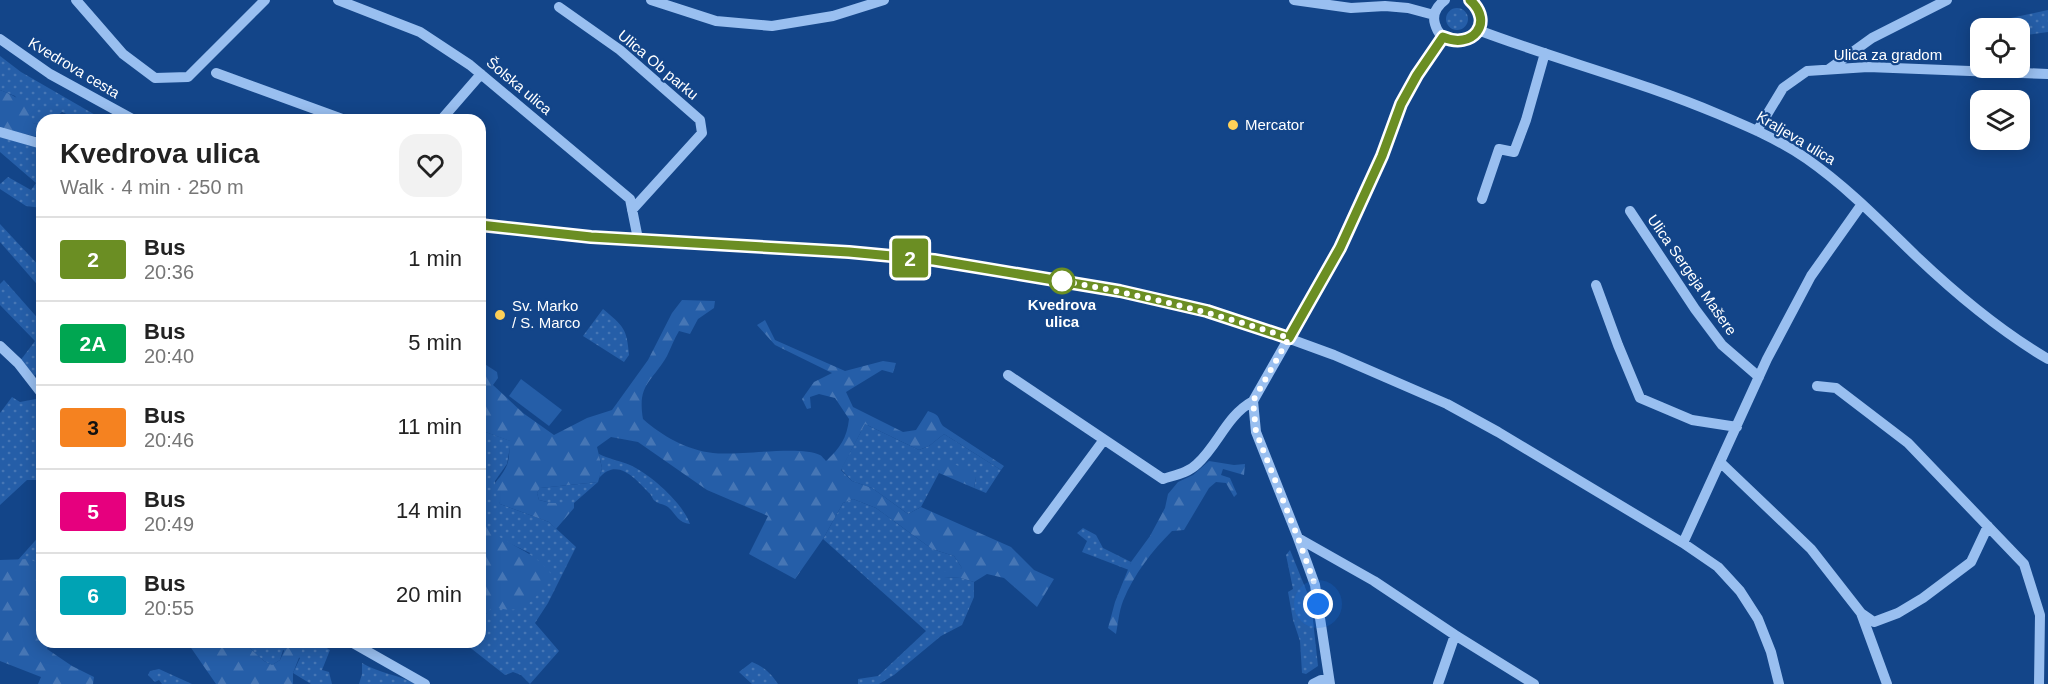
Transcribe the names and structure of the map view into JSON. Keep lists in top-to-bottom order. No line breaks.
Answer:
{"streets":{"street":["Ulica za gradom","Ulica Ob parku","Kvedrova cesta","Šolska ulica","Kraljeva ulica","Ulica Sergeja Mašere"]},"crossings":[["Ulica za gradom","Kraljeva ulica"],["Ulica Ob parku","Šolska ulica"]],"places":["Mercator","Kvedrova ulica","Sv. Marko / S. Marco"],"lines":["bus line 2"],"page":{"on_map":"2","heading":["Kvedrova ulica","Walk · 4 min · 250 m"],"list":[{"mark":"2","name":"Bus","note":"20:36","value":"1 min"},{"mark":"2A","name":"Bus","note":"20:40","value":"5 min"},{"mark":"3","name":"Bus","note":"20:46","value":"11 min"},{"mark":"5","name":"Bus","note":"20:49","value":"14 min"},{"mark":"6","name":"Bus","note":"20:55","value":"20 min"}]}}
